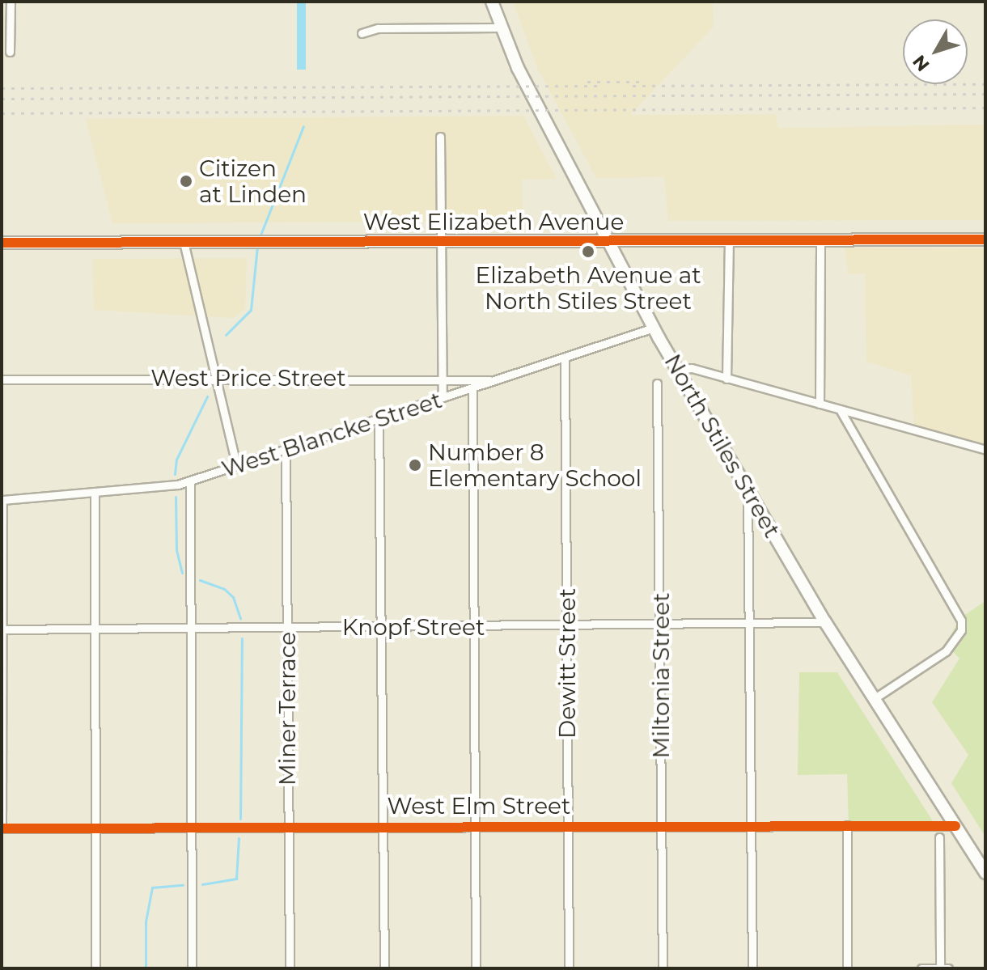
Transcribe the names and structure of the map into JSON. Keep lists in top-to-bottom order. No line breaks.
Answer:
{"streets":{"main road":["West Elizabeth Avenue","North Stiles Street"],"street":["West Price Street","West Blancke Street","Knopf Street","Dewitt Street","Miltonia Street","Miner Terrace","West Elm Street"]},"crossings":[["West Elizabeth Avenue","North Stiles Street"],["West Price Street","West Blancke Street"],["West Blancke Street","North Stiles Street"],["West Blancke Street","Dewitt Street"],["West Blancke Street","Miner Terrace"],["North Stiles Street","Knopf Street"],["North Stiles Street","West Elm Street"],["Knopf Street","Dewitt Street"],["Knopf Street","Miltonia Street"],["Knopf Street","Miner Terrace"],["Dewitt Street","West Elm Street"],["Miltonia Street","West Elm Street"],["Miner Terrace","West Elm Street"]],"places":["Citizen at Linden","Elizabeth Avenue at North Stiles Street","Number 8 Elementary School"],"north":"bottom left"}
